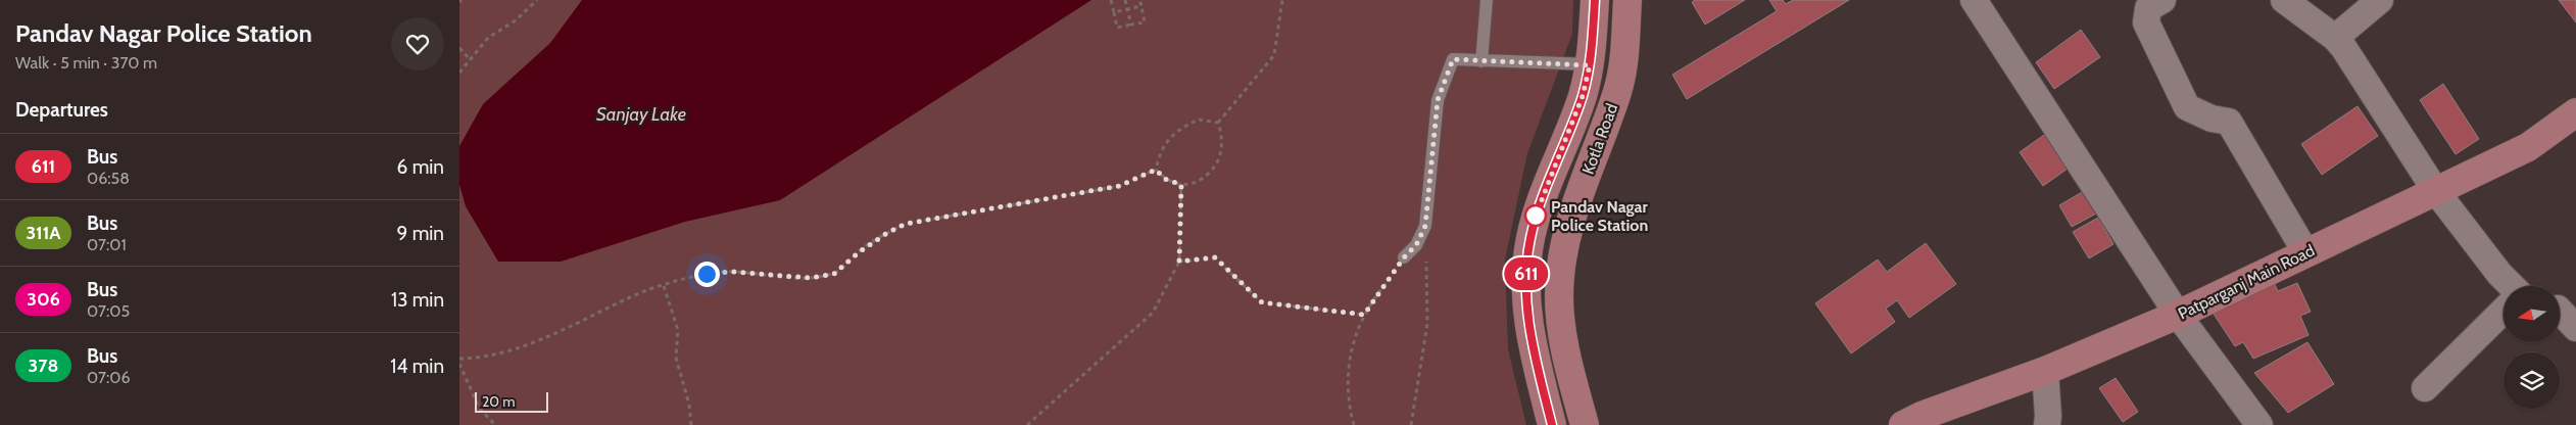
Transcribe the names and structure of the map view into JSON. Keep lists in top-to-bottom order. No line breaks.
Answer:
{"streets":{"main road":["Kotla Road","Patparganj Main Road"]},"water":["Sanjay Lake"],"places":["Pandav Nagar Police Station"],"lines":["bus line 611"],"scale_bar":"20 m","north":"left","page":{"heading":[["Pandav Nagar Police Station","Walk · 5 min · 370 m"],"Departures"],"on_map":"611","list":[{"mark":"611","name":"Bus","note":"06:58","value":"6 min"},{"mark":"311A","name":"Bus","note":"07:01","value":"9 min"},{"mark":"306","name":"Bus","note":"07:05","value":"13 min"},{"mark":"378","name":"Bus","note":"07:06","value":"14 min"}],"scale":"20 m"}}
